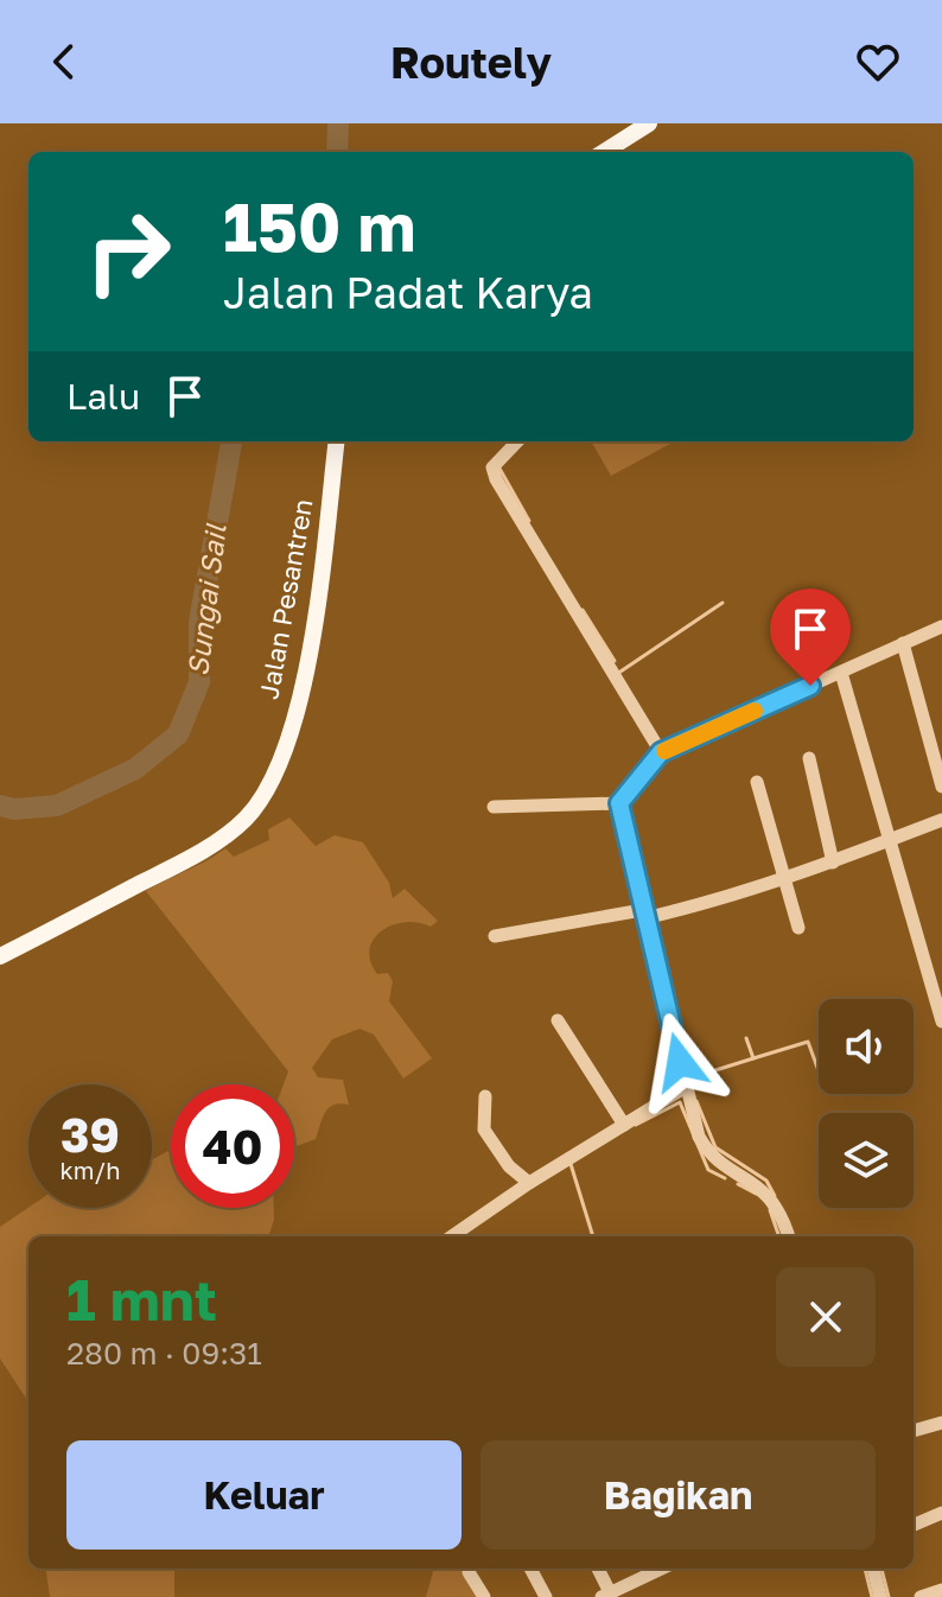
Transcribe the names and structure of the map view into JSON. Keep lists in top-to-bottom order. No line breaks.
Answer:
{"streets":{"main road":["Jalan Pesantren"]},"water":["Sungai Sail"],"page":{"header":"Routely","turn":["150 m","Jalan Padat Karya"],"then":"Lalu","speed":"39 km/h","limit":"40","heading":["1 mnt","280 m · 09:31"],"buttons":["Keluar","Bagikan"]}}
